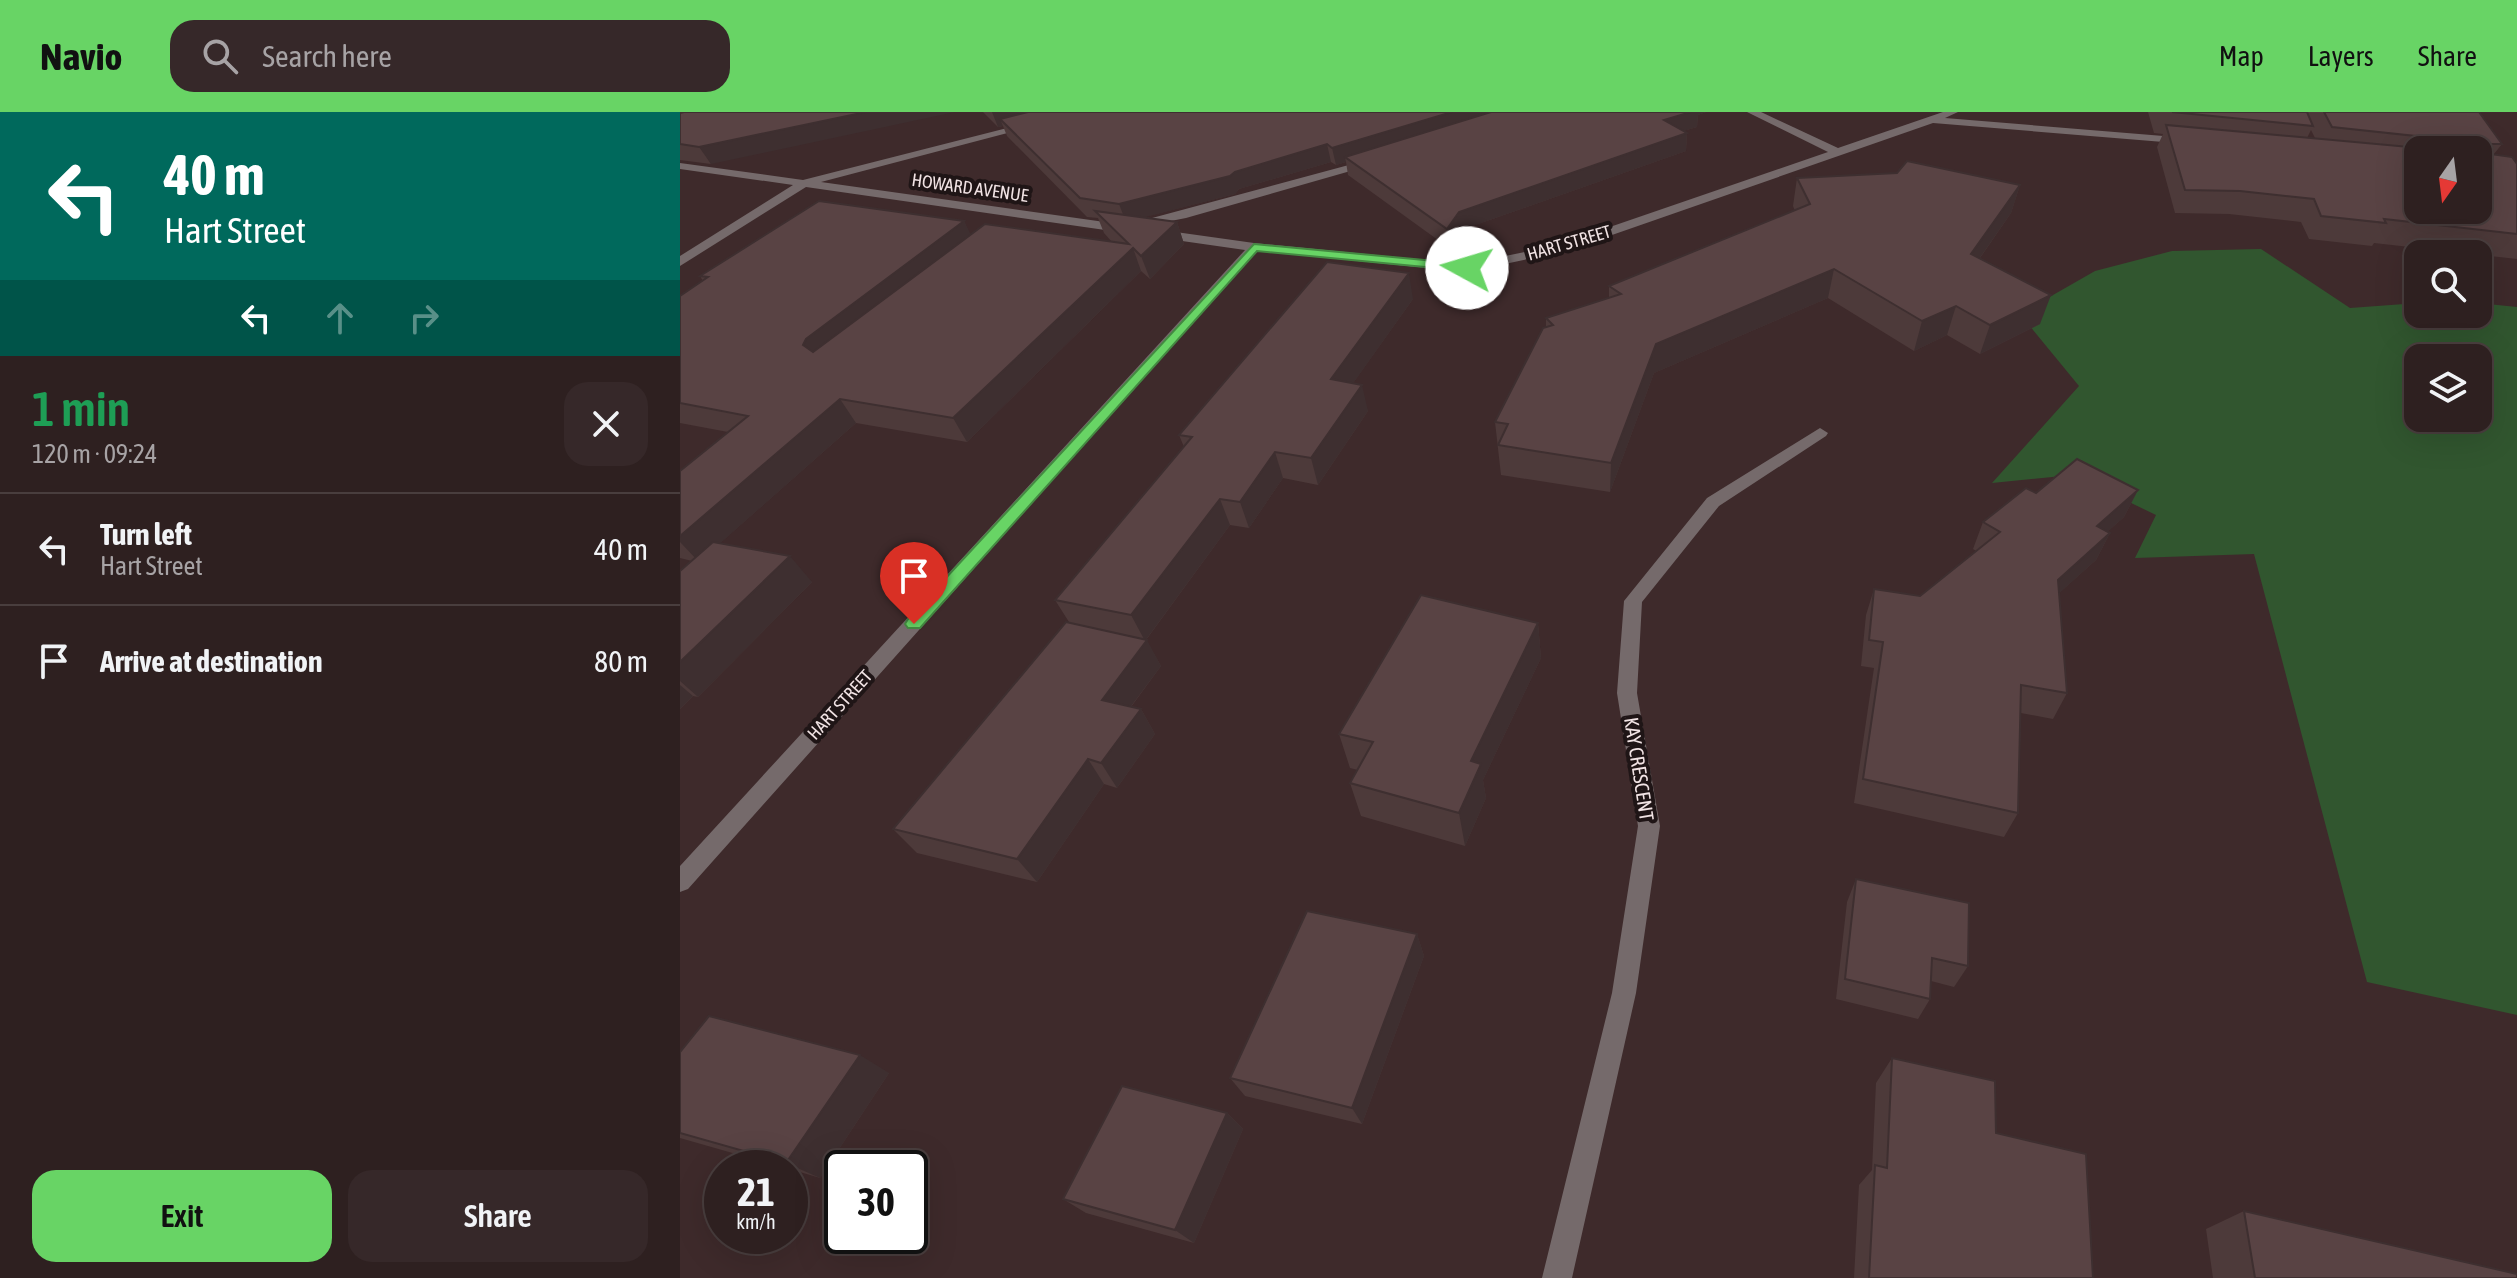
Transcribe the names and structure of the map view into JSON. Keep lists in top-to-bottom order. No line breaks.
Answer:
{"streets":{"street":["HOWARD AVENUE","HART STREET","KAY CRESCENT"]},"crossings":[["HOWARD AVENUE","HART STREET"]],"north":"bottom","page":{"header":"Navio","search":"Search here","nav":["Map","Layers","Share"],"turn":["40 m","Hart Street"],"heading":["1 min","120 m · 09:24"],"list":[{"name":"Turn left","note":"Hart Street","value":"40 m"},{"name":"Arrive at destination","value":"80 m"}],"speed":"21 km/h","limit":"30","buttons":["Exit","Share"]}}
